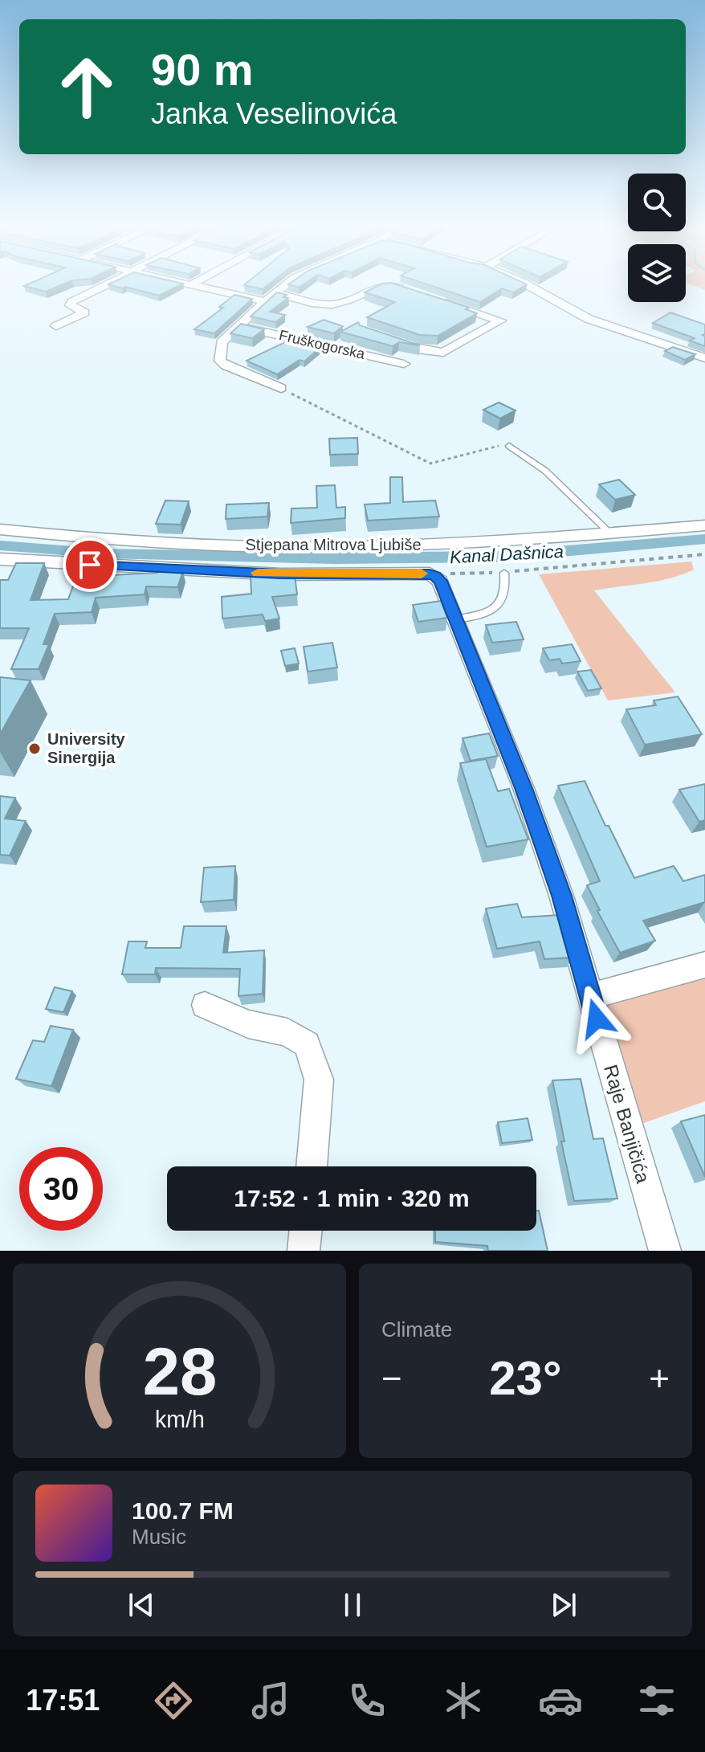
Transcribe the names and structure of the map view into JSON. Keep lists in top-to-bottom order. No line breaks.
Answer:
{"streets":{"street":["Fruškogorska","Stjepana Mitrova Ljubiše","Raje Banjičića"]},"water":["Kanal Dašnica"],"places":["University Sinergija"],"page":{"turn":["90 m","Janka Veselinovića"],"limit":"30","trip":"17:52 · 1 min · 320 m","tile":"Climate","heat":["−","23°","+"],"song":["100.7 FM","Music"],"tabs":"17:51","gauge":["28","km/h"]}}
